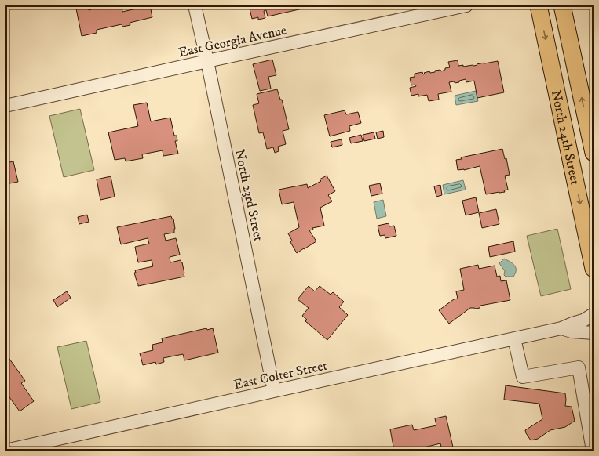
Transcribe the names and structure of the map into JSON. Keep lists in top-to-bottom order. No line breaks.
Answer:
{"streets":{"main road":["North 24th Street"],"street":["East Georgia Avenue","North 23rd Street","East Colter Street"]},"crossings":[["East Georgia Avenue","North 23rd Street"],["North 23rd Street","East Colter Street"]]}
